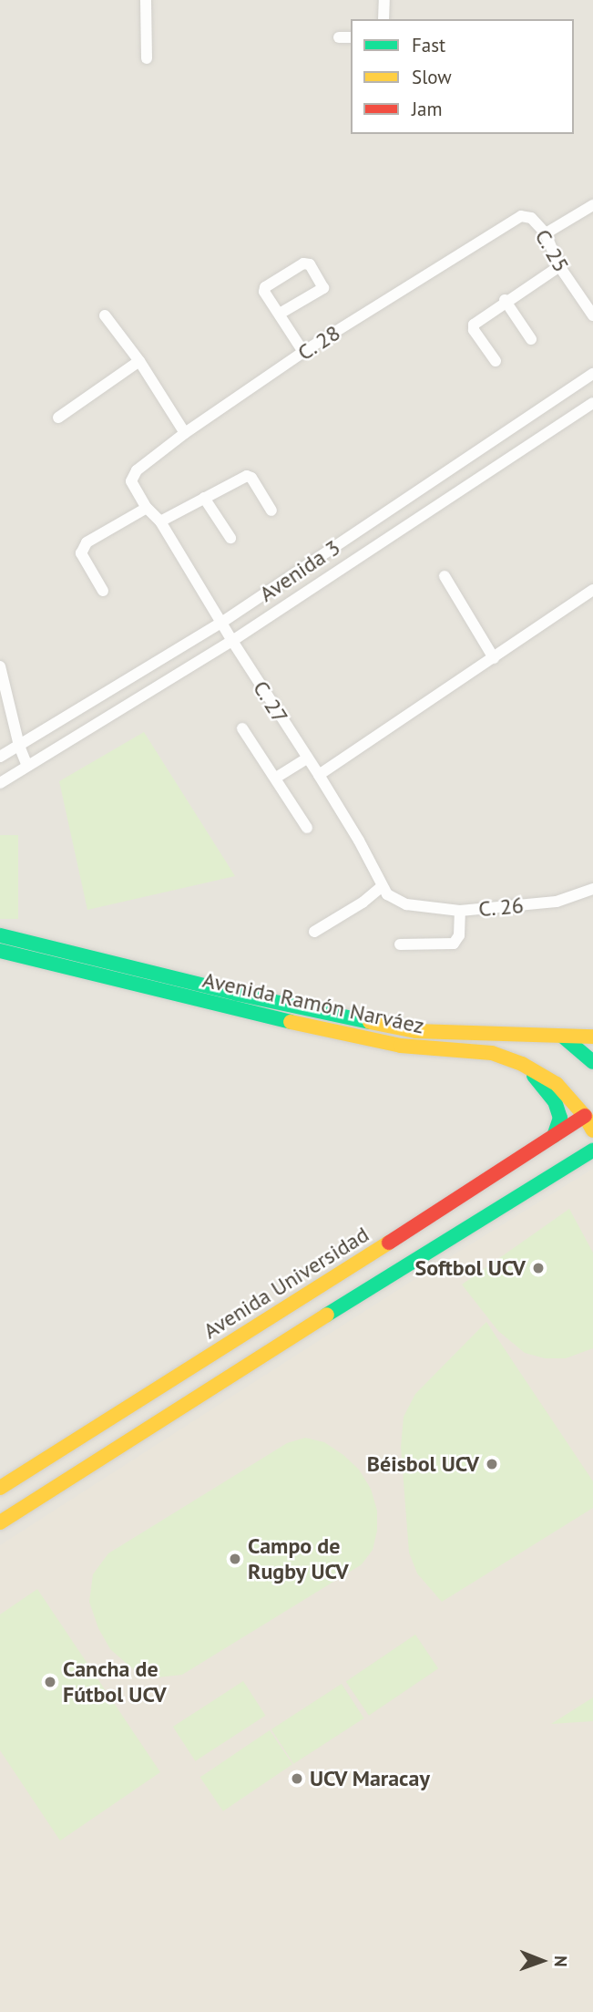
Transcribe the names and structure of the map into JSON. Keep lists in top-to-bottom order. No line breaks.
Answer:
{"streets":{"street":["C. 25","C. 28","Avenida 3","C. 27","C. 26","Avenida Ramón Narváez","Avenida Universidad"]},"crossings":[["C. 25","C. 28"],["C. 28","C. 27"],["Avenida 3","C. 27"],["C. 27","C. 26"],["Avenida Ramón Narváez","Avenida Universidad"]],"places":["Softbol UCV","Béisbol UCV","Campo de Rugby UCV","Cancha de Fútbol UCV","UCV Maracay"],"legend":["Fast","Slow","Jam"],"north":"right"}
